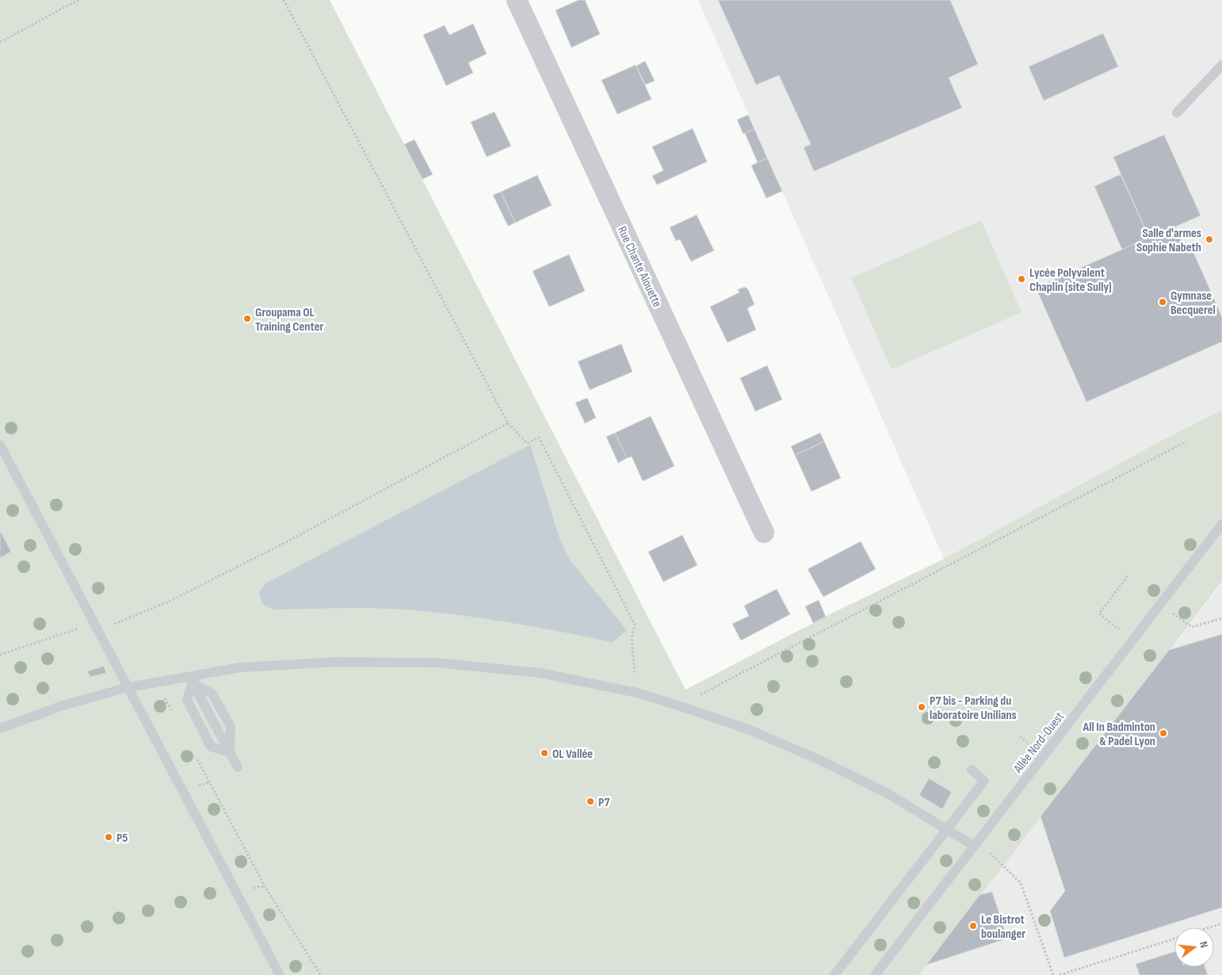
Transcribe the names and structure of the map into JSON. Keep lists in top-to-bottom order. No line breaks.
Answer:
{"streets":{"street":["Rue Chante Alouette"],"lane":["Allée Nord-Ouest"]},"places":["Salle d'armes Sophie Nabeth","Lycée Polyvalent Chaplin (site Sully)","Gymnase Becquerel","Groupama OL Training Center","P7 bis - Parking du laboratoire Unilians","All In Badminton & Padel Lyon","OL Vallée","P7","P5","Le Bistrot boulanger"],"north":"right"}
